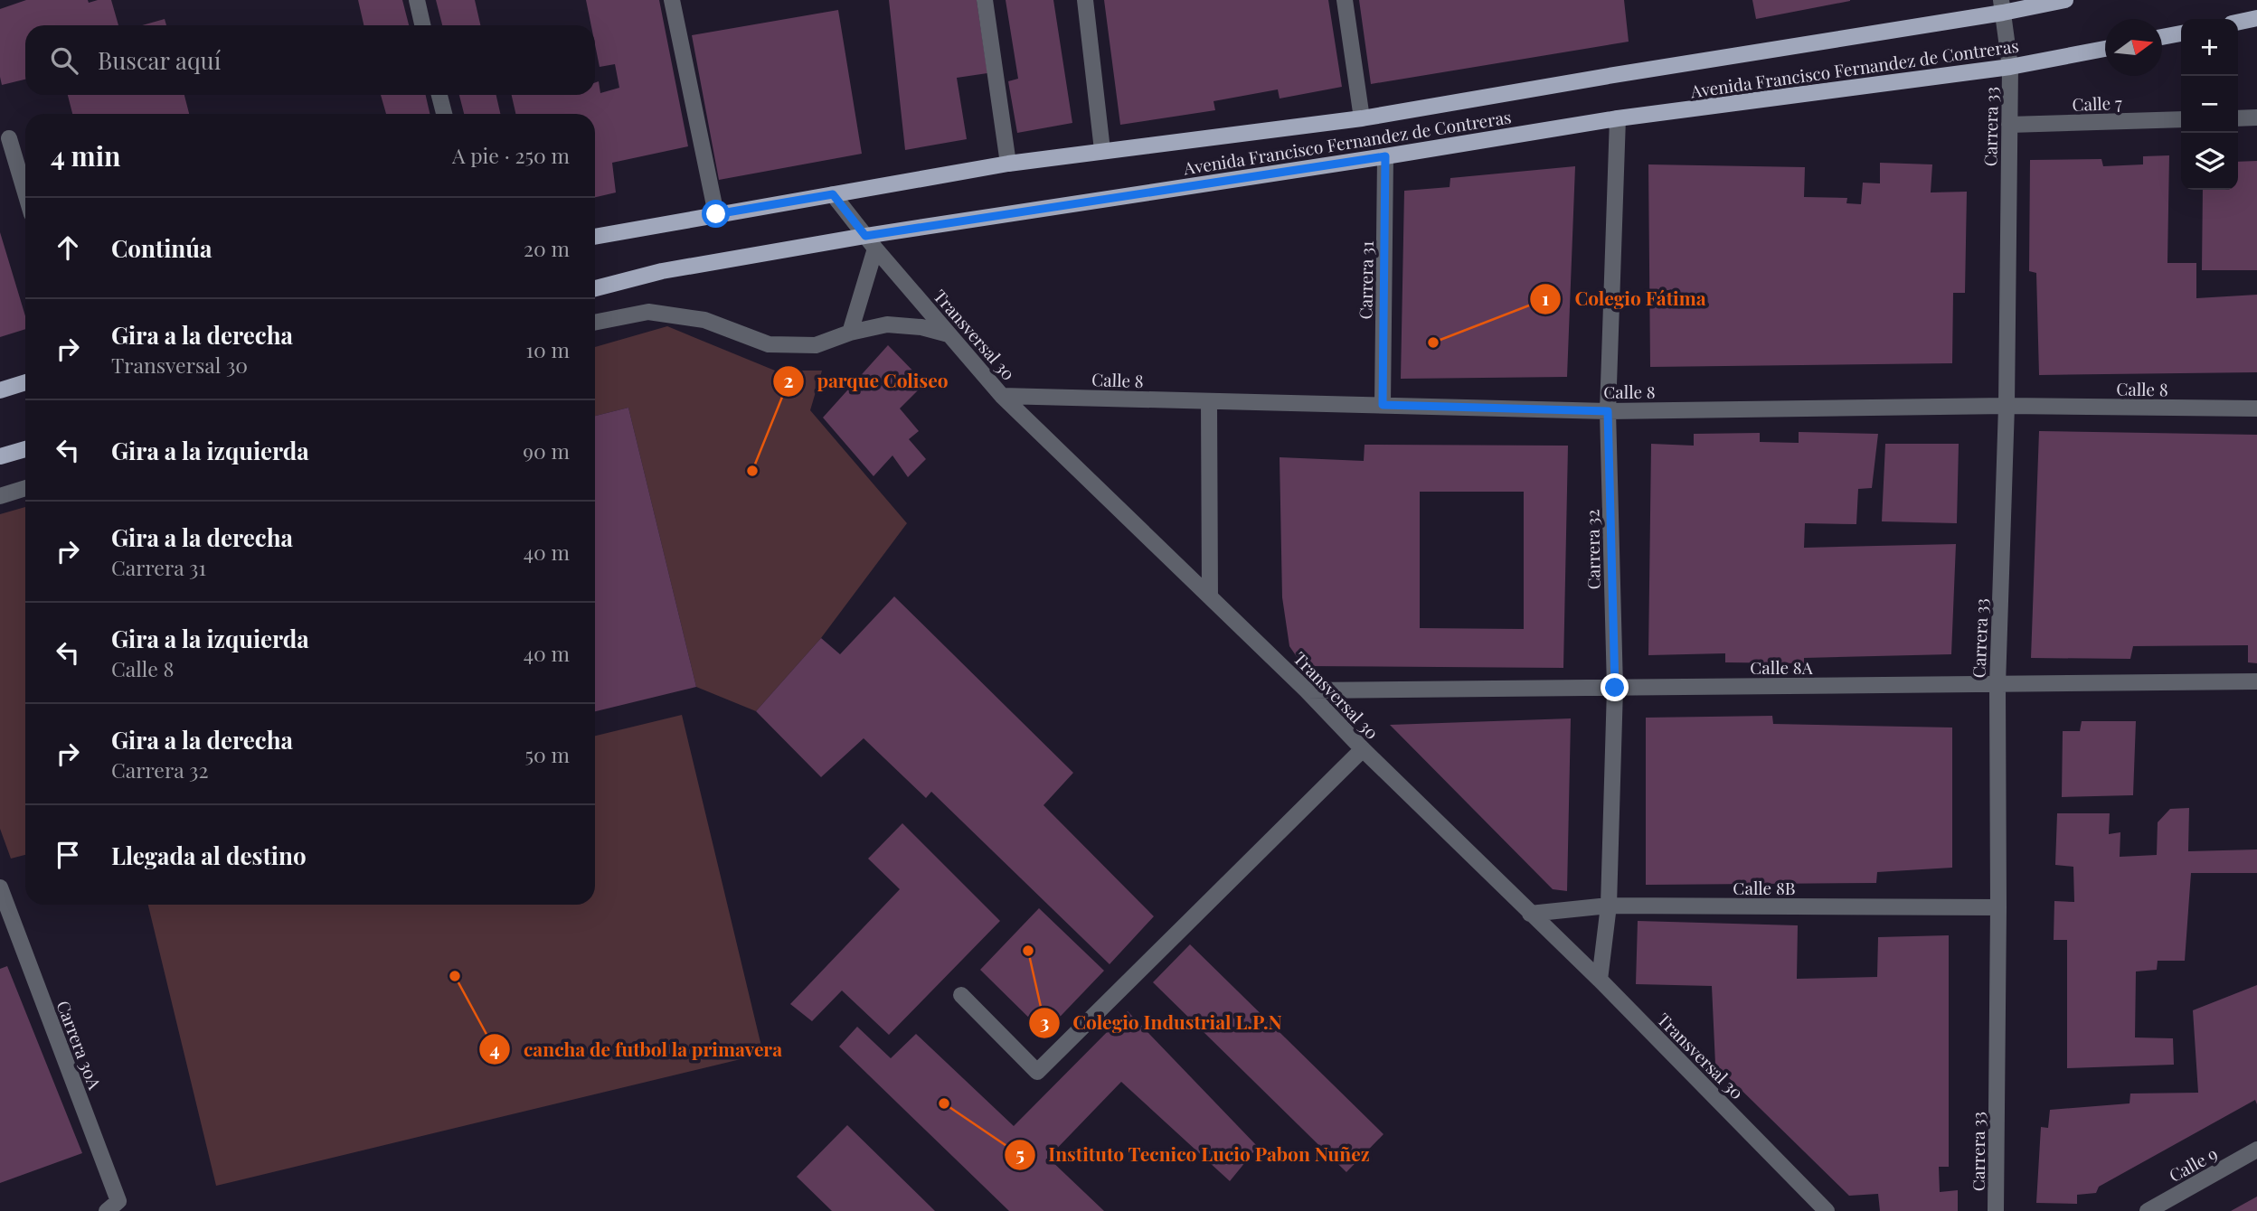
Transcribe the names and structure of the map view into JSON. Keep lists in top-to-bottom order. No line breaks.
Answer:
{"streets":{"main road":["Avenida Francisco Fernandez de Contreras"],"street":["Calle 7","Carrera 33","Carrera 31","Transversal 30","Calle 8","Carrera 32","Calle 8A","Calle 8B","Carrera 30A","Calle 9"]},"crossings":[["Avenida Francisco Fernandez de Contreras","Carrera 33"],["Avenida Francisco Fernandez de Contreras","Carrera 31"],["Avenida Francisco Fernandez de Contreras","Transversal 30"],["Avenida Francisco Fernandez de Contreras","Carrera 32"],["Calle 7","Carrera 33"],["Carrera 33","Calle 8"],["Carrera 33","Calle 8A"],["Carrera 33","Calle 8B"],["Carrera 31","Calle 8"],["Transversal 30","Calle 8"],["Transversal 30","Carrera 32"],["Transversal 30","Calle 8A"],["Transversal 30","Calle 8B"],["Calle 8","Carrera 32"],["Carrera 32","Calle 8A"],["Carrera 32","Calle 8B"]],"places":["Colegio Fátima","parque Coliseo","Colegio Industrial L.P.N","cancha de futbol la primavera","Instituto Tecnico Lucio Pabon Nuñez"],"north":"right","page":{"map_buttons":["+","−"],"search":"Buscar aquí","heading":["4 min","A pie · 250 m"],"list":[["Continúa","20 m"],["Gira a la derecha","Transversal 30","10 m"],["Gira a la izquierda","90 m"],["Gira a la derecha","Carrera 31","40 m"],["Gira a la izquierda","Calle 8","40 m"],["Gira a la derecha","Carrera 32","50 m"],"Llegada al destino"]}}
